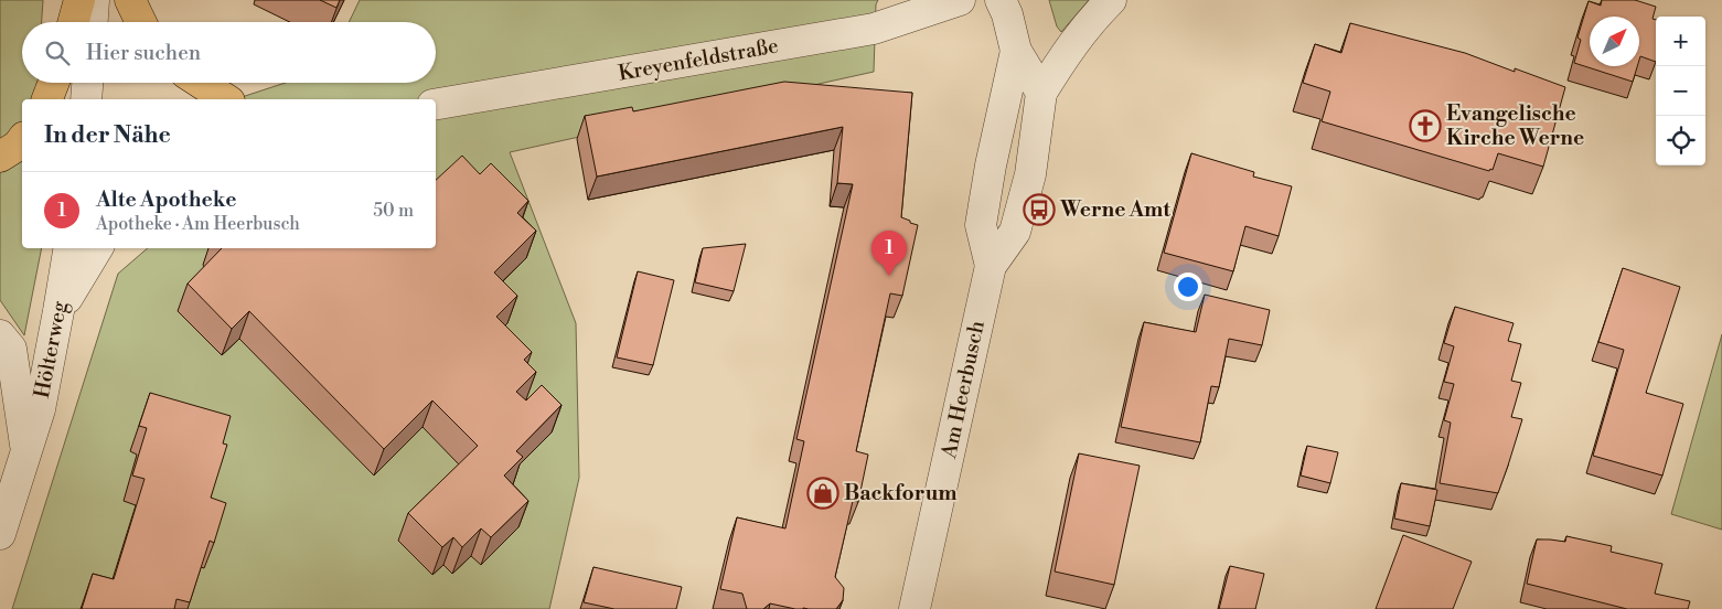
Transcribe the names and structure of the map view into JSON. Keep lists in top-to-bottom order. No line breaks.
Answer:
{"streets":{"street":["Kreyenfeldstraße","Hölterweg","Am Heerbusch"]},"places":{"church":["Evangelische Kirche Werne"],"bus stop":["Werne Amt"],"shop":["Backforum"]},"north":"top right","page":{"map_buttons":["+","−"],"search":"Hier suchen","heading":"In der Nähe","list":[{"mark":"1","name":"Alte Apotheke","note":"Apotheke · Am Heerbusch","value":"50 m"}],"pins":"1"}}
